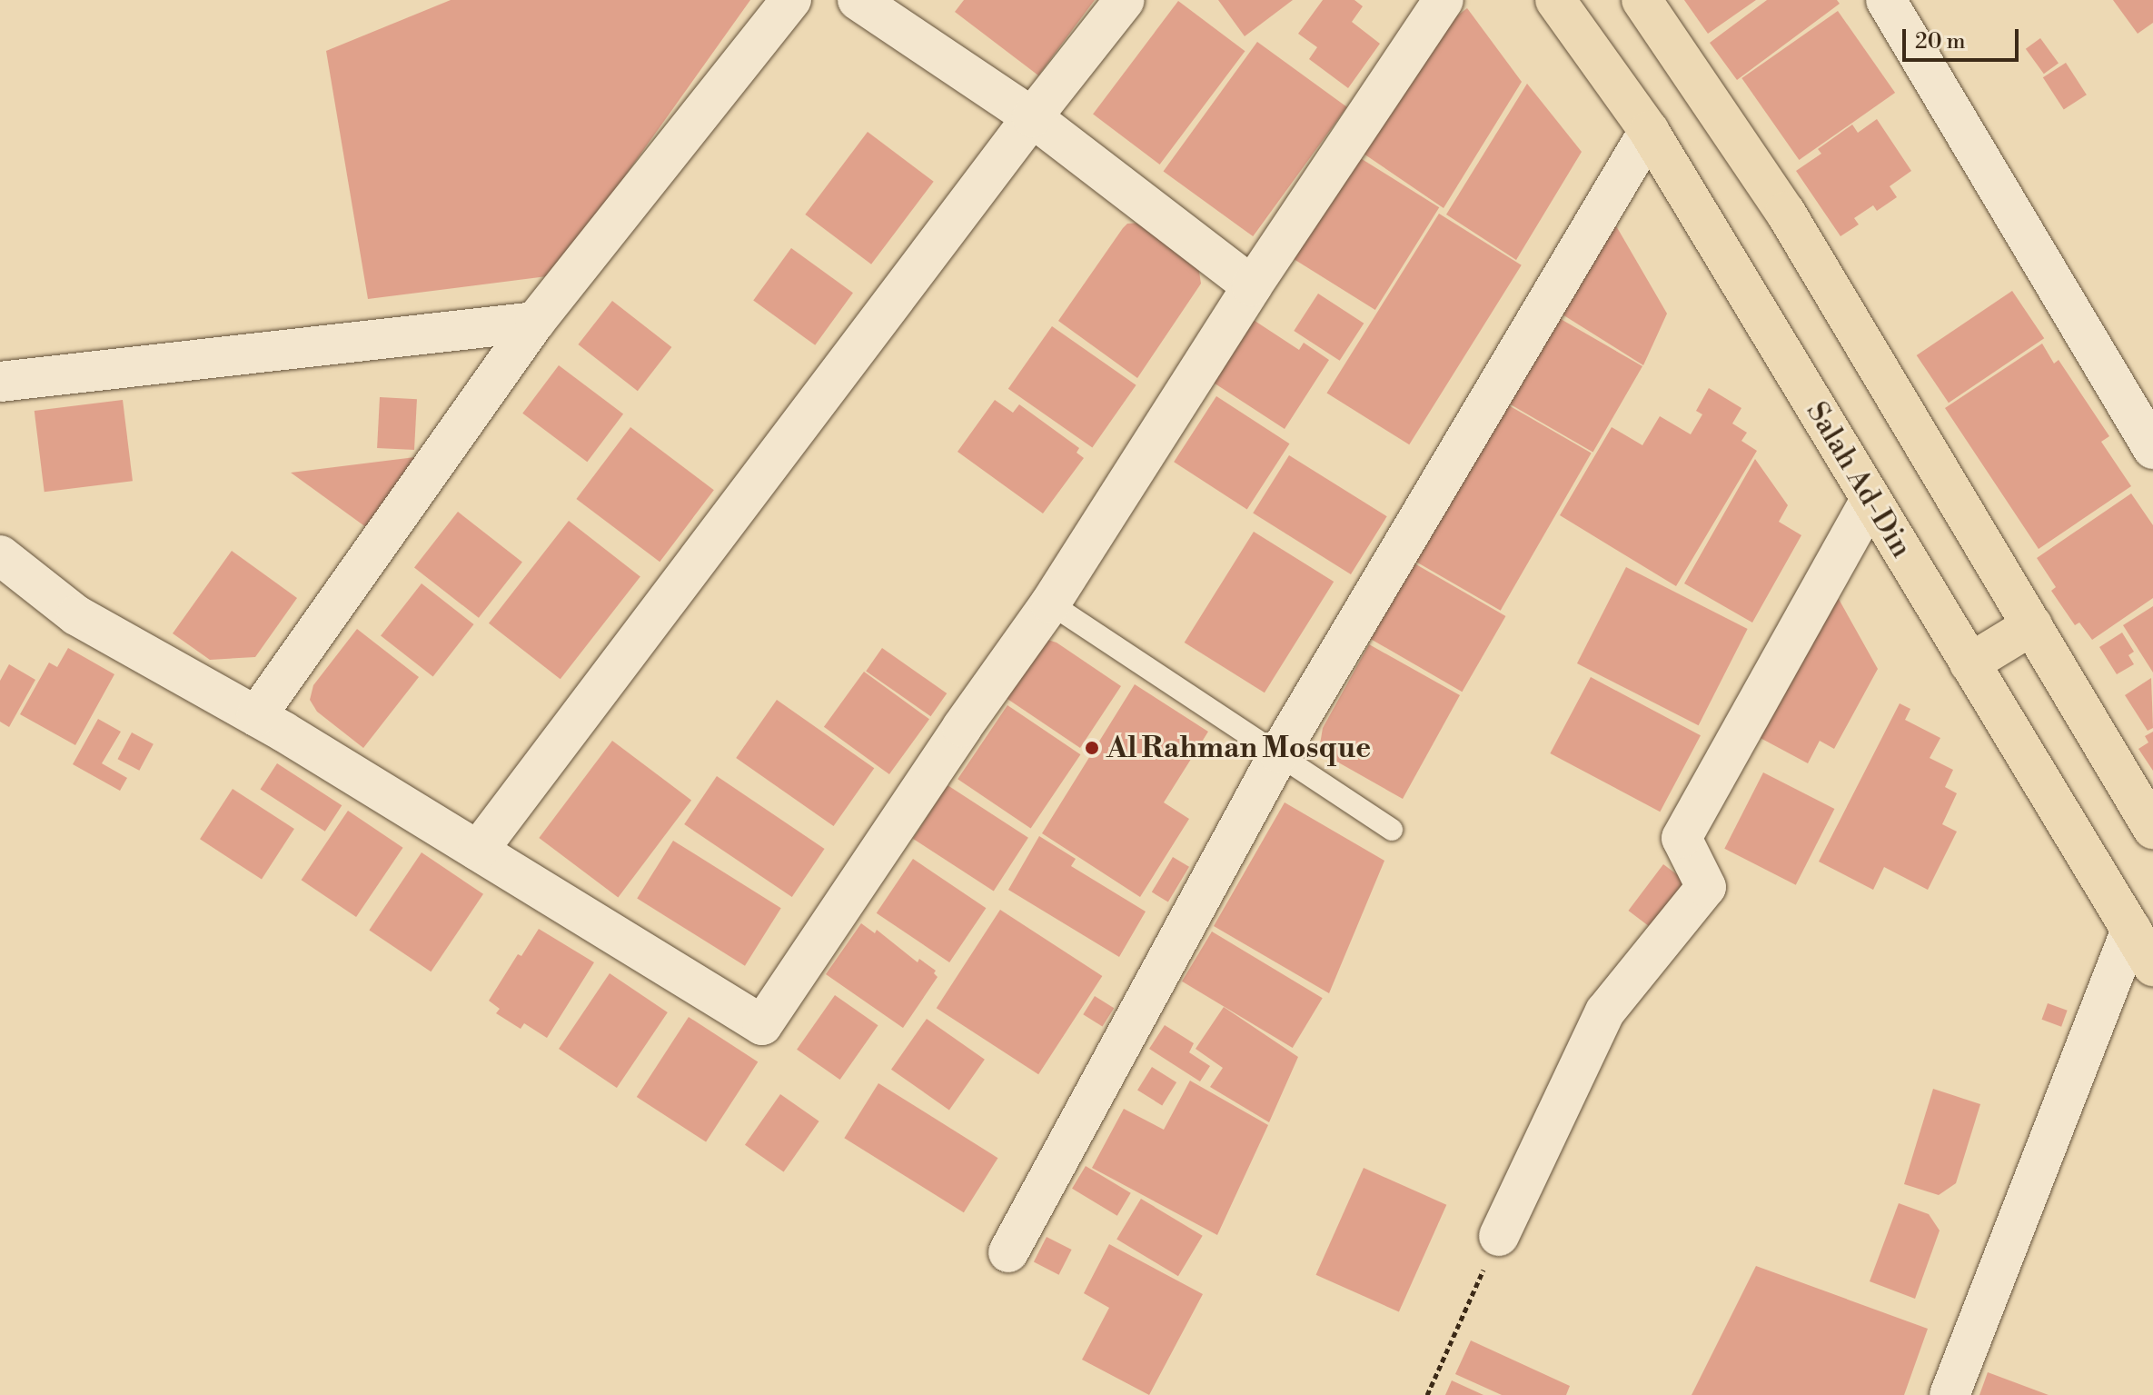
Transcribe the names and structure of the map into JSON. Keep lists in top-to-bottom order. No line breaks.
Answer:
{"streets":{"main road":["Salah Ad-Din"]},"places":["Al Rahman Mosque"],"scale_bar":"20 m"}
